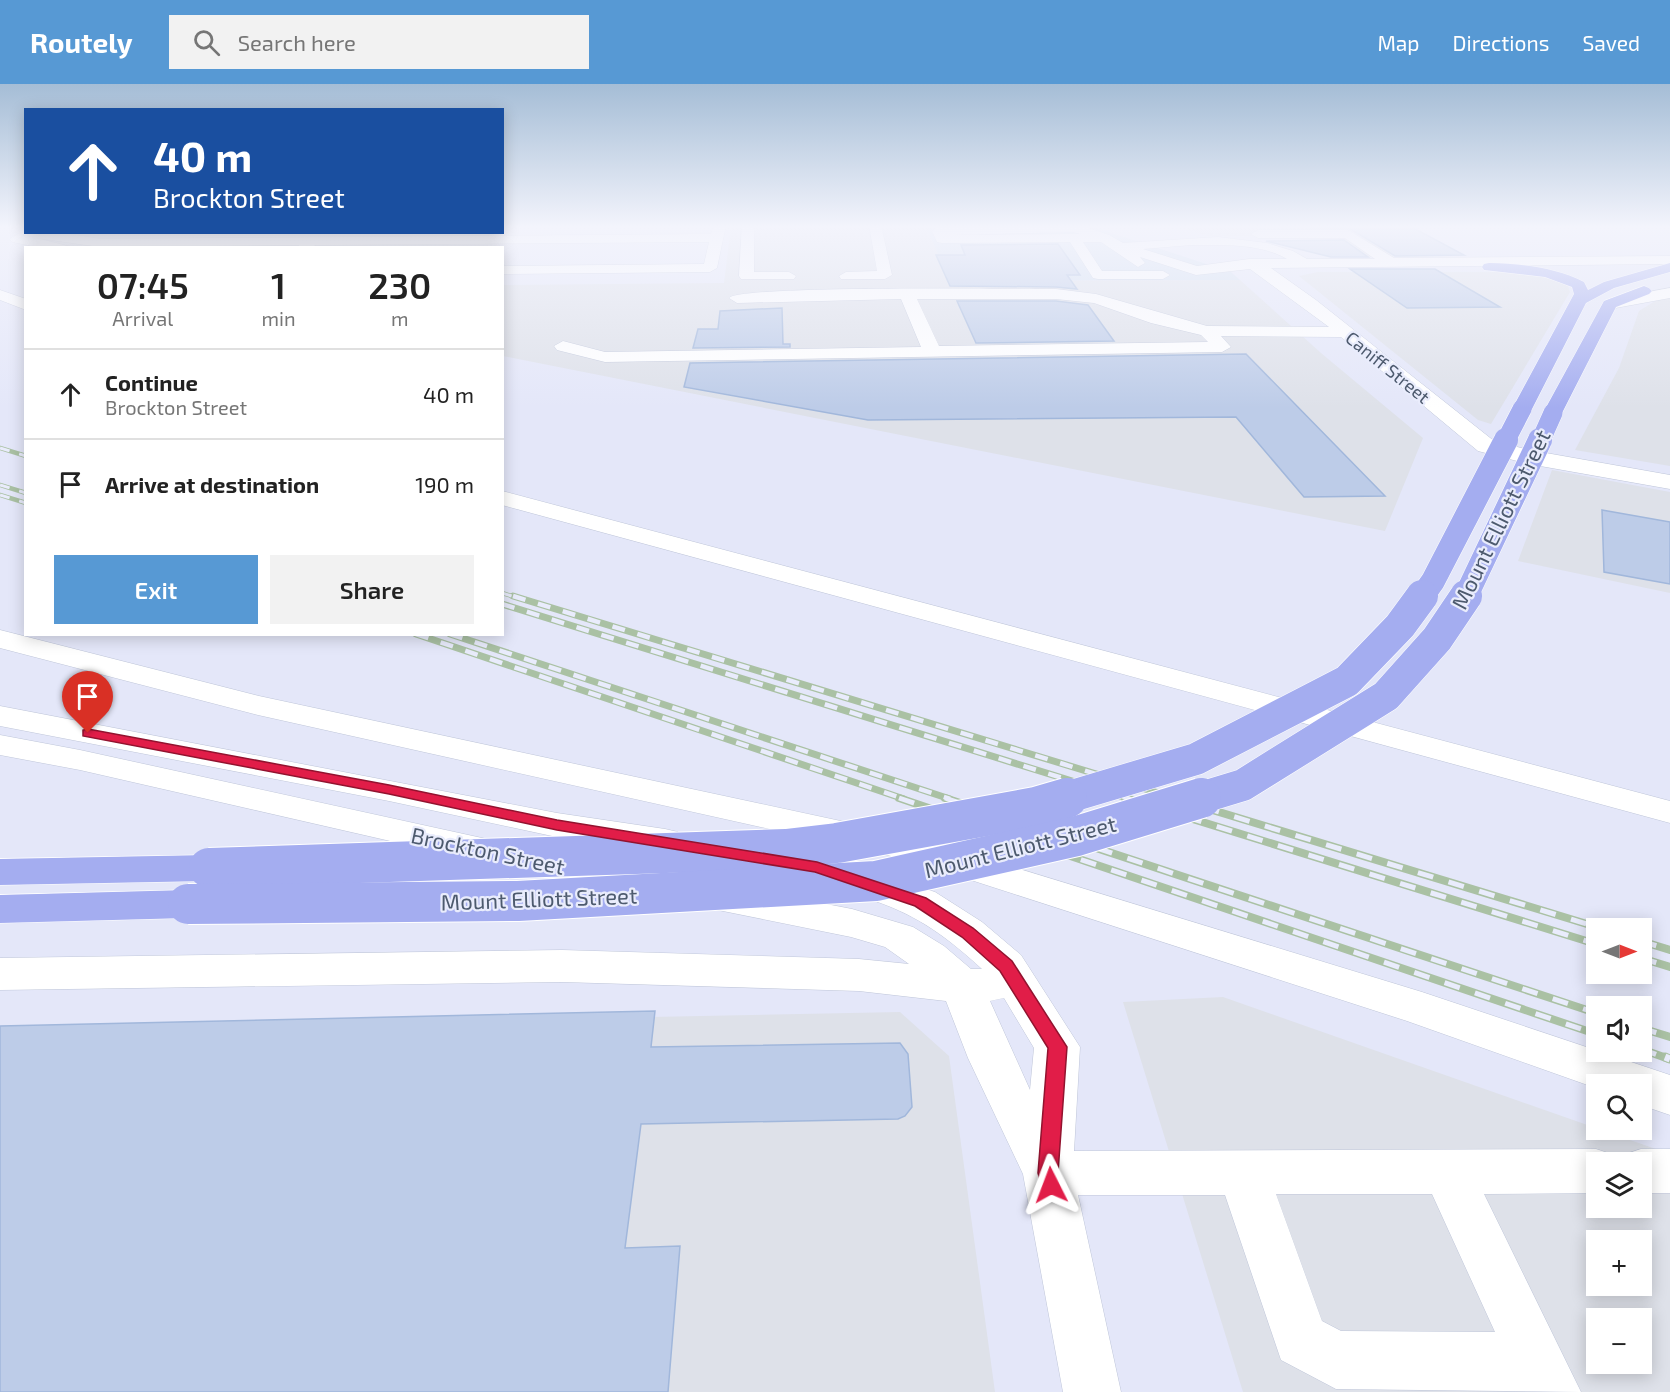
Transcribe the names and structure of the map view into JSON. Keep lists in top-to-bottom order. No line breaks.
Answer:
{"streets":{"main road":["Mount Elliott Street"],"street":["Caniff Street","Brockton Street"]},"north":"right","page":{"header":"Routely","search":"Search here","nav":["Map","Directions","Saved"],"turn":["40 m","Brockton Street"],"eta":["07:45","Arrival","1","min","230","m"],"list":[{"name":"Continue","note":"Brockton Street","value":"40 m"},{"name":"Arrive at destination","value":"190 m"}],"buttons":["Exit","Share"],"map_buttons":["+","−"]}}
